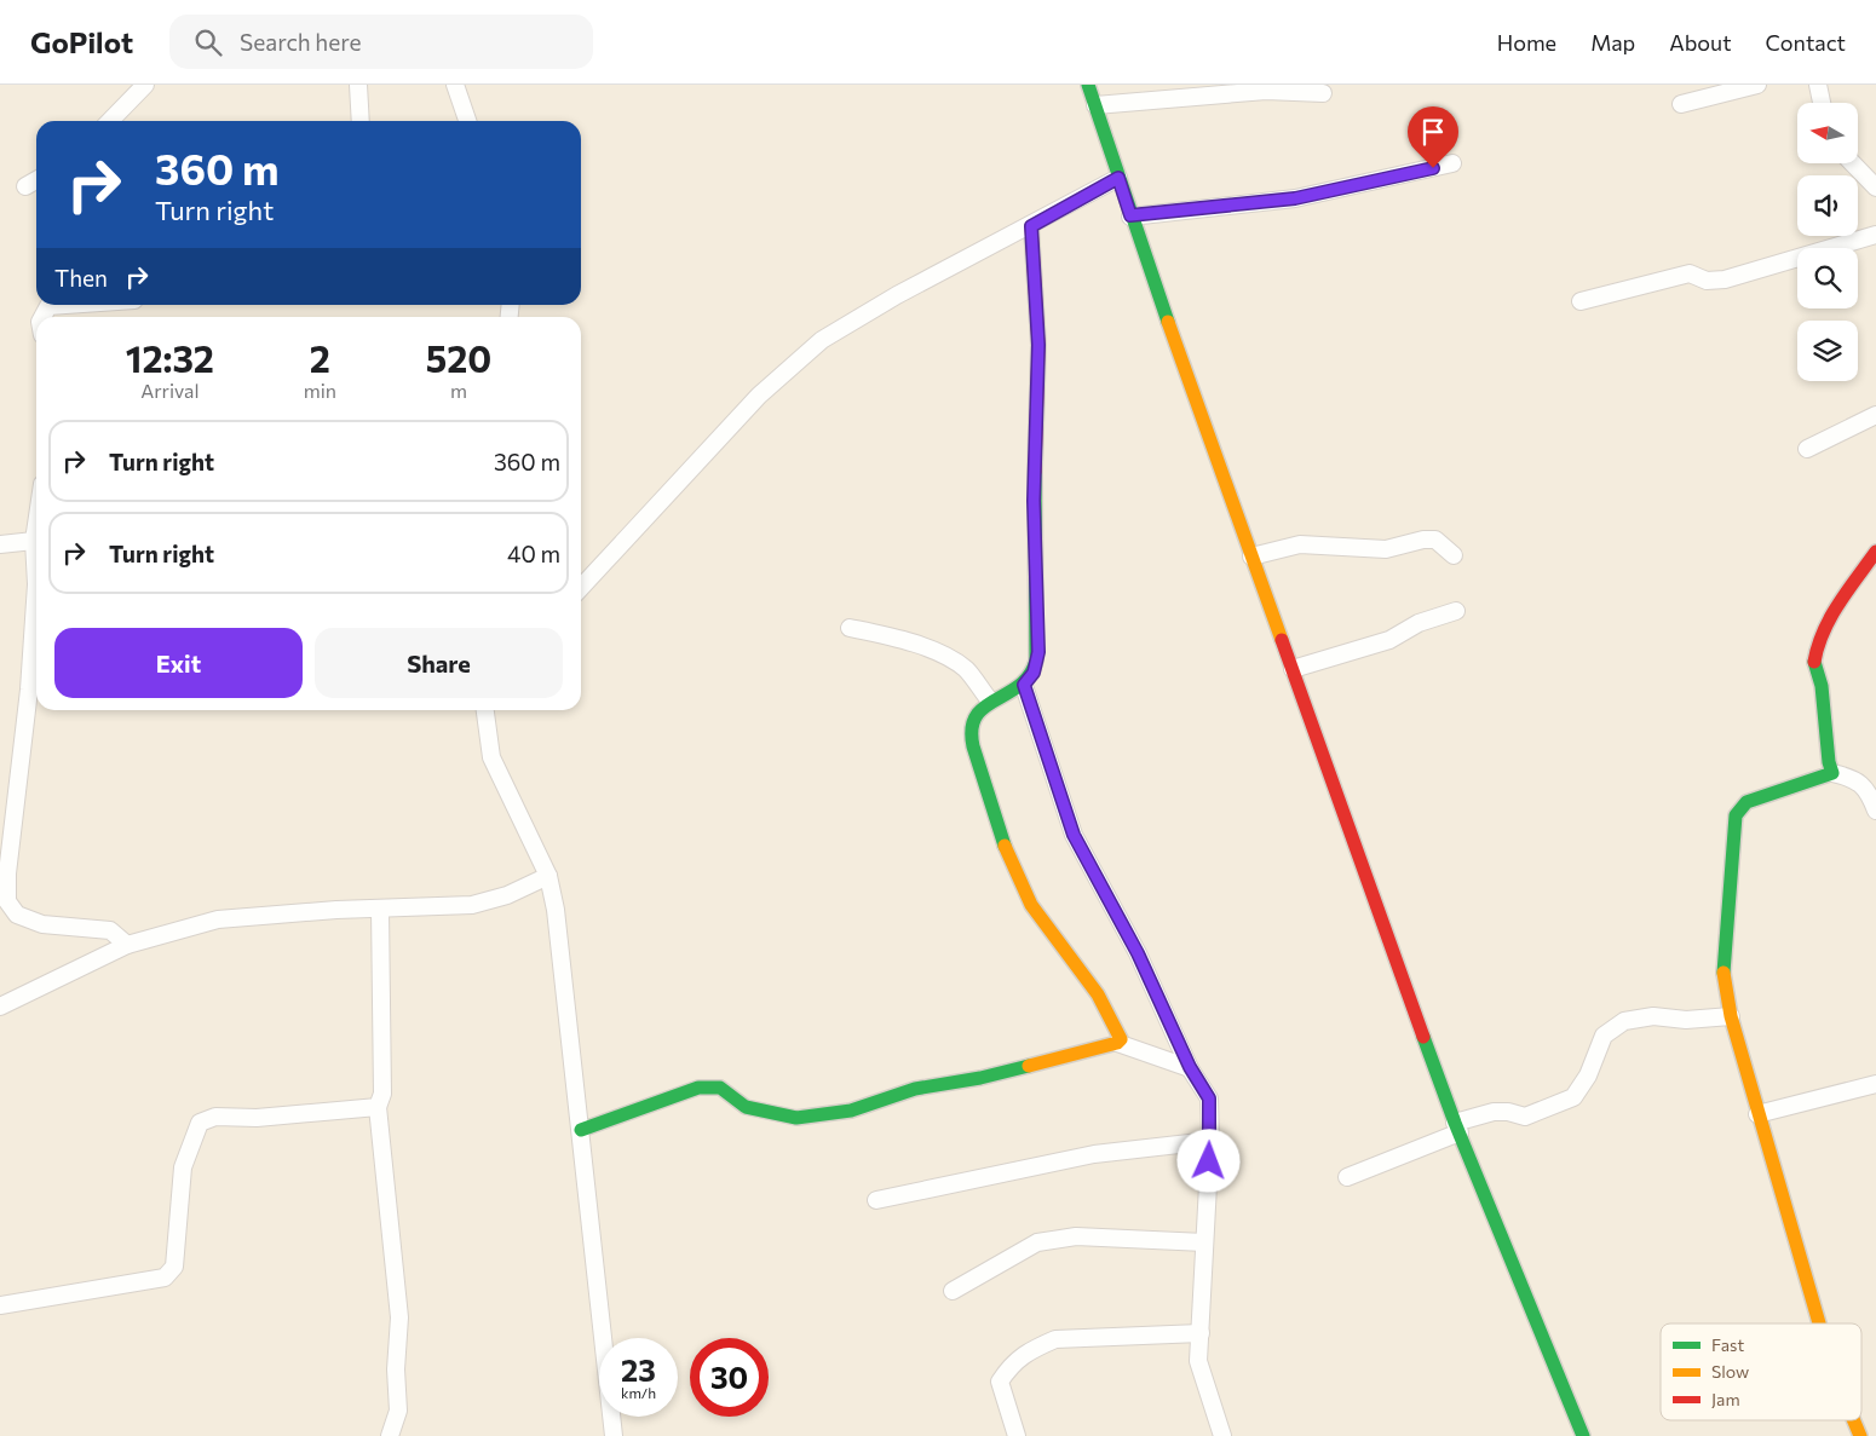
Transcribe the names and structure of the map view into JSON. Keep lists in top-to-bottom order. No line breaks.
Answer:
{"legend":["Fast","Slow","Jam"],"north":"left","page":{"header":"GoPilot","search":"Search here","nav":["Home","Map","About","Contact"],"turn":["360 m","Turn right"],"then":"Then","eta":["12:32","Arrival","2","min","520","m"],"list":[{"name":"Turn right","value":"360 m"},{"name":"Turn right","value":"40 m"}],"buttons":["Exit","Share"],"speed":"23 km/h","limit":"30"}}
